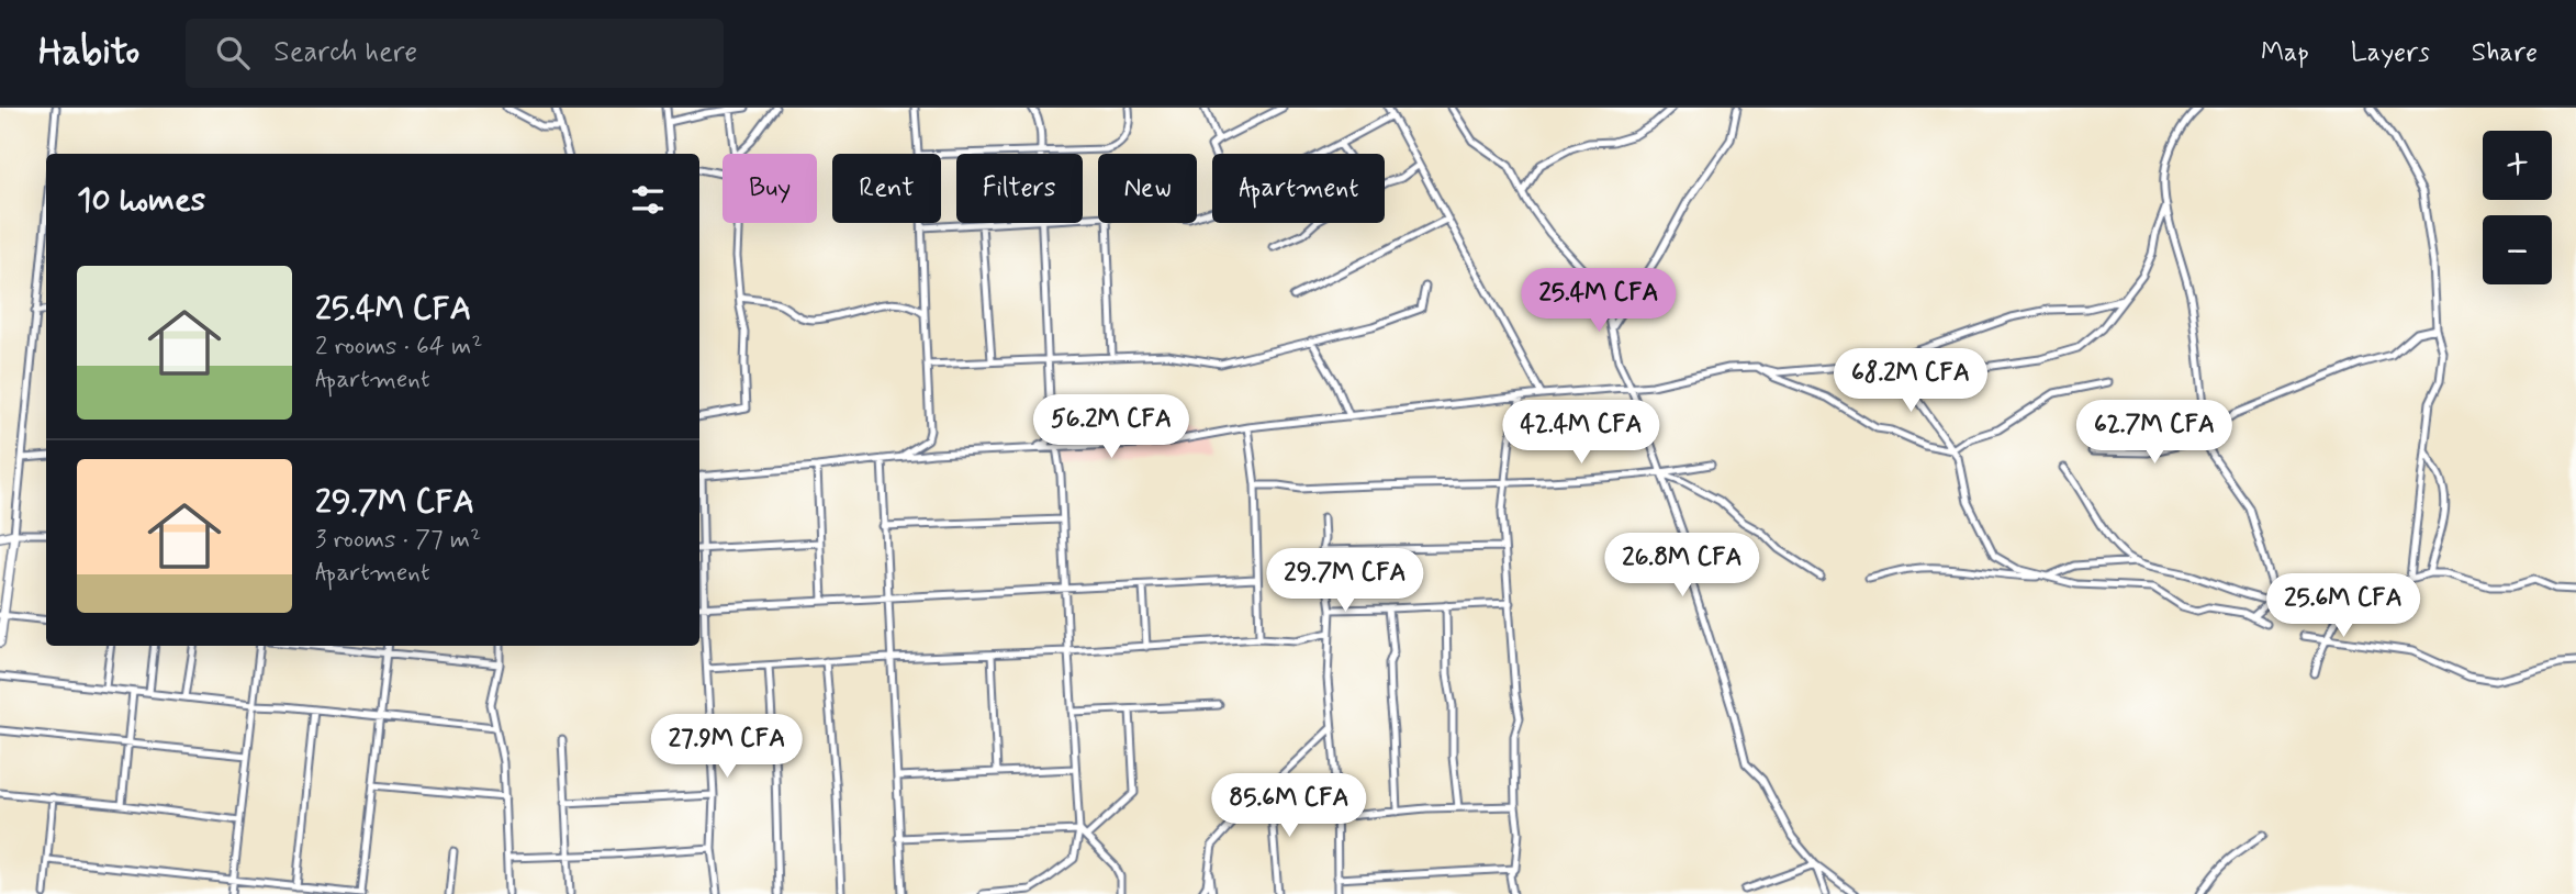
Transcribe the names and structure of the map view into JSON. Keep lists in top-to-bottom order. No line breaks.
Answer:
{"page":{"header":"Habito","search":"Search here","nav":["Map","Layers","Share"],"map_buttons":["+","−"],"chip":["Buy","Rent","Filters","New","Apartment"],"heading":"10 homes","list":[{"name":"25.4M CFA","note":"2 rooms · 64 m² · Apartment"},{"name":"29.7M CFA","note":"3 rooms · 77 m² · Apartment"}],"price":["25.4M CFA","68.2M CFA","56.2M CFA","42.4M CFA","62.7M CFA","26.8M CFA","29.7M CFA","25.6M CFA","27.9M CFA","85.6M CFA"]}}
